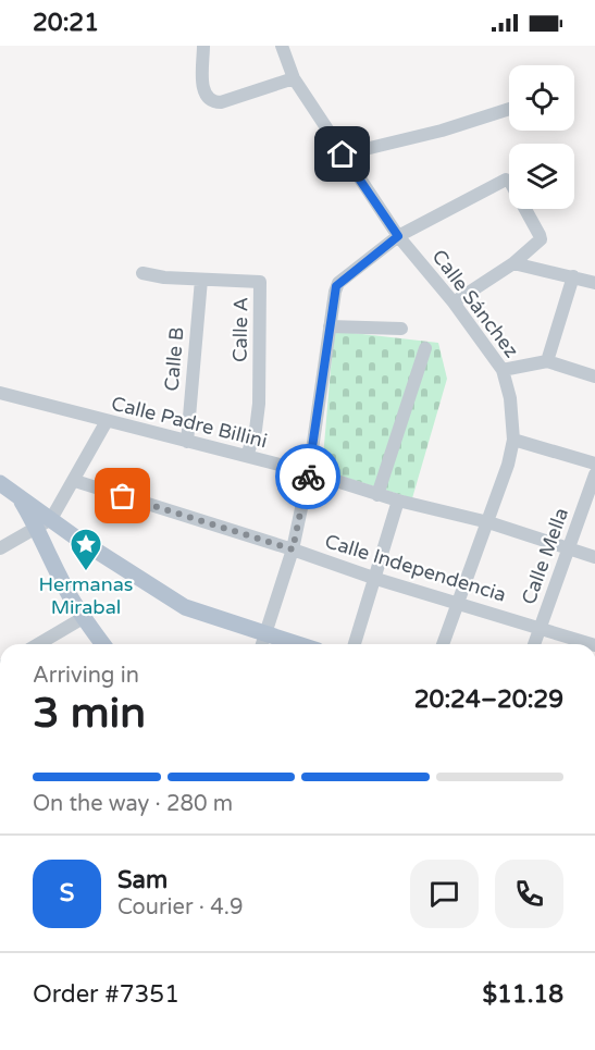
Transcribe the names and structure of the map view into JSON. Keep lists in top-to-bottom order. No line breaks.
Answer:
{"streets":{"street":["Calle Sánchez","Calle A","Calle B","Calle Padre Billini","Calle Mella","Calle Independencia"]},"crossings":[["Calle Sánchez","Calle Padre Billini"],["Calle Sánchez","Calle Independencia"],["Calle A","Calle B"],["Calle A","Calle Padre Billini"],["Calle B","Calle Padre Billini"],["Calle Padre Billini","Calle Mella"],["Calle Mella","Calle Independencia"]],"places":{"place":["Hermanas Mirabal"]},"page":{"status":"20:21","heading":["3 min","Arriving in","20:24–20:29"],"panel":["Sam","Courier · 4.9","Order #7351","$11.18"],"bar":"On the way · 280 m","round":"S"}}
